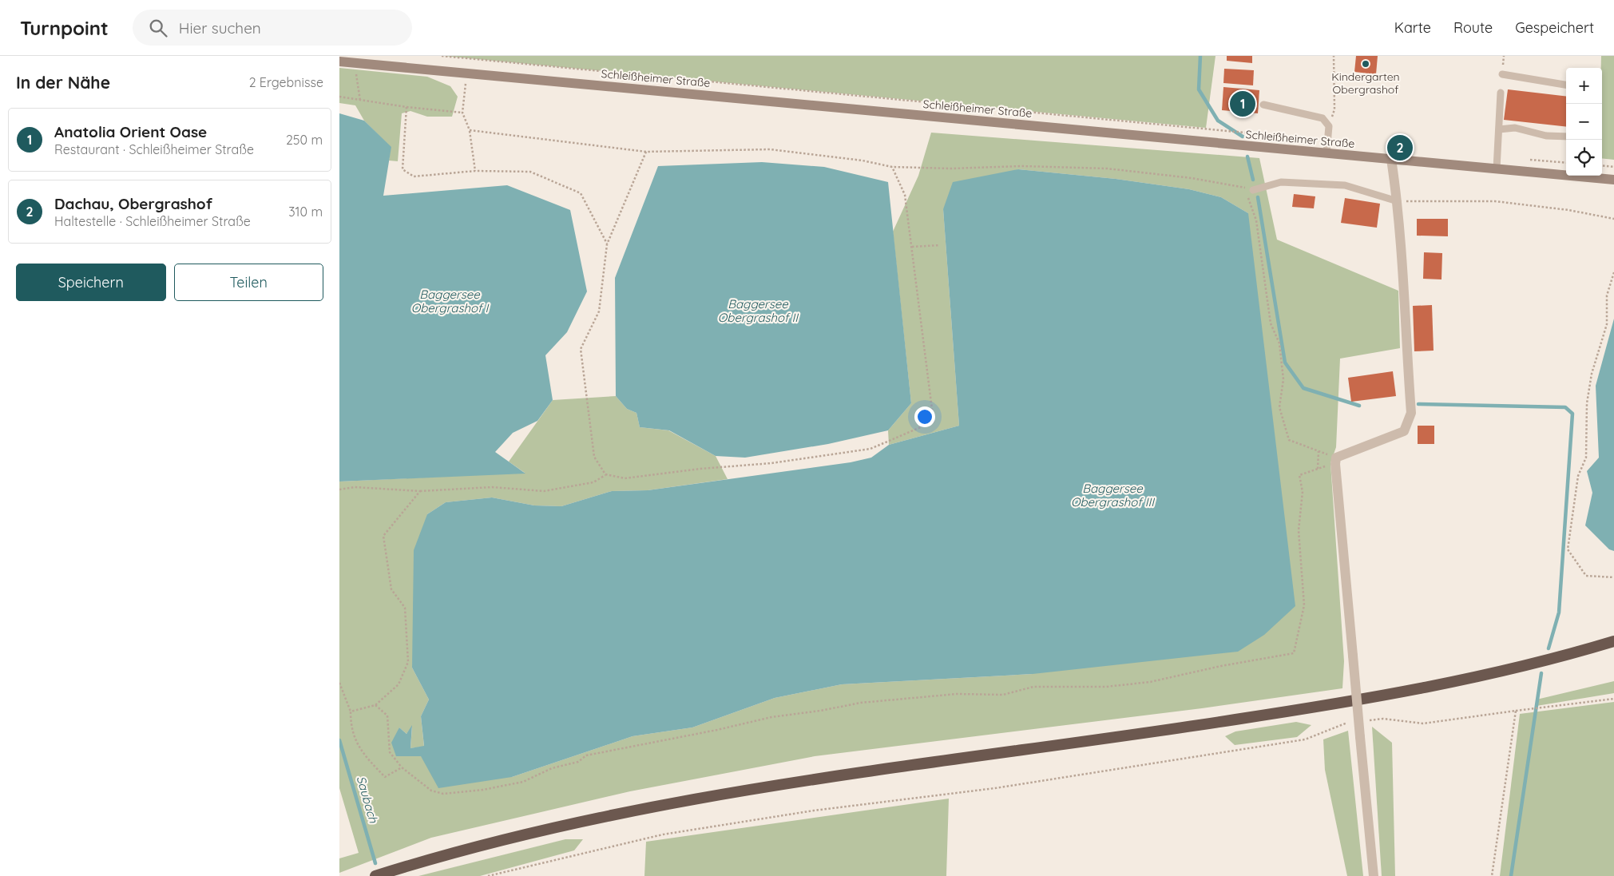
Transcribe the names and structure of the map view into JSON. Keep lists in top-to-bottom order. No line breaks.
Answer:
{"streets":{"main road":["Schleißheimer Straße"]},"water":["Baggersee Obergrashof I","Baggersee Obergrashof II","Baggersee Obergrashof III","Saubach"],"places":["Kindergarten Obergrashof"],"page":{"header":"Turnpoint","search":"Hier suchen","nav":["Karte","Route","Gespeichert"],"heading":["In der Nähe","2 Ergebnisse"],"map_buttons":["+","−"],"pins":["1","2"],"list":[{"mark":"1","name":"Anatolia Orient Oase","note":"Restaurant · Schleißheimer Straße","value":"250 m"},{"mark":"2","name":"Dachau, Obergrashof","note":"Haltestelle · Schleißheimer Straße","value":"310 m"}],"buttons":["Speichern","Teilen"]}}
